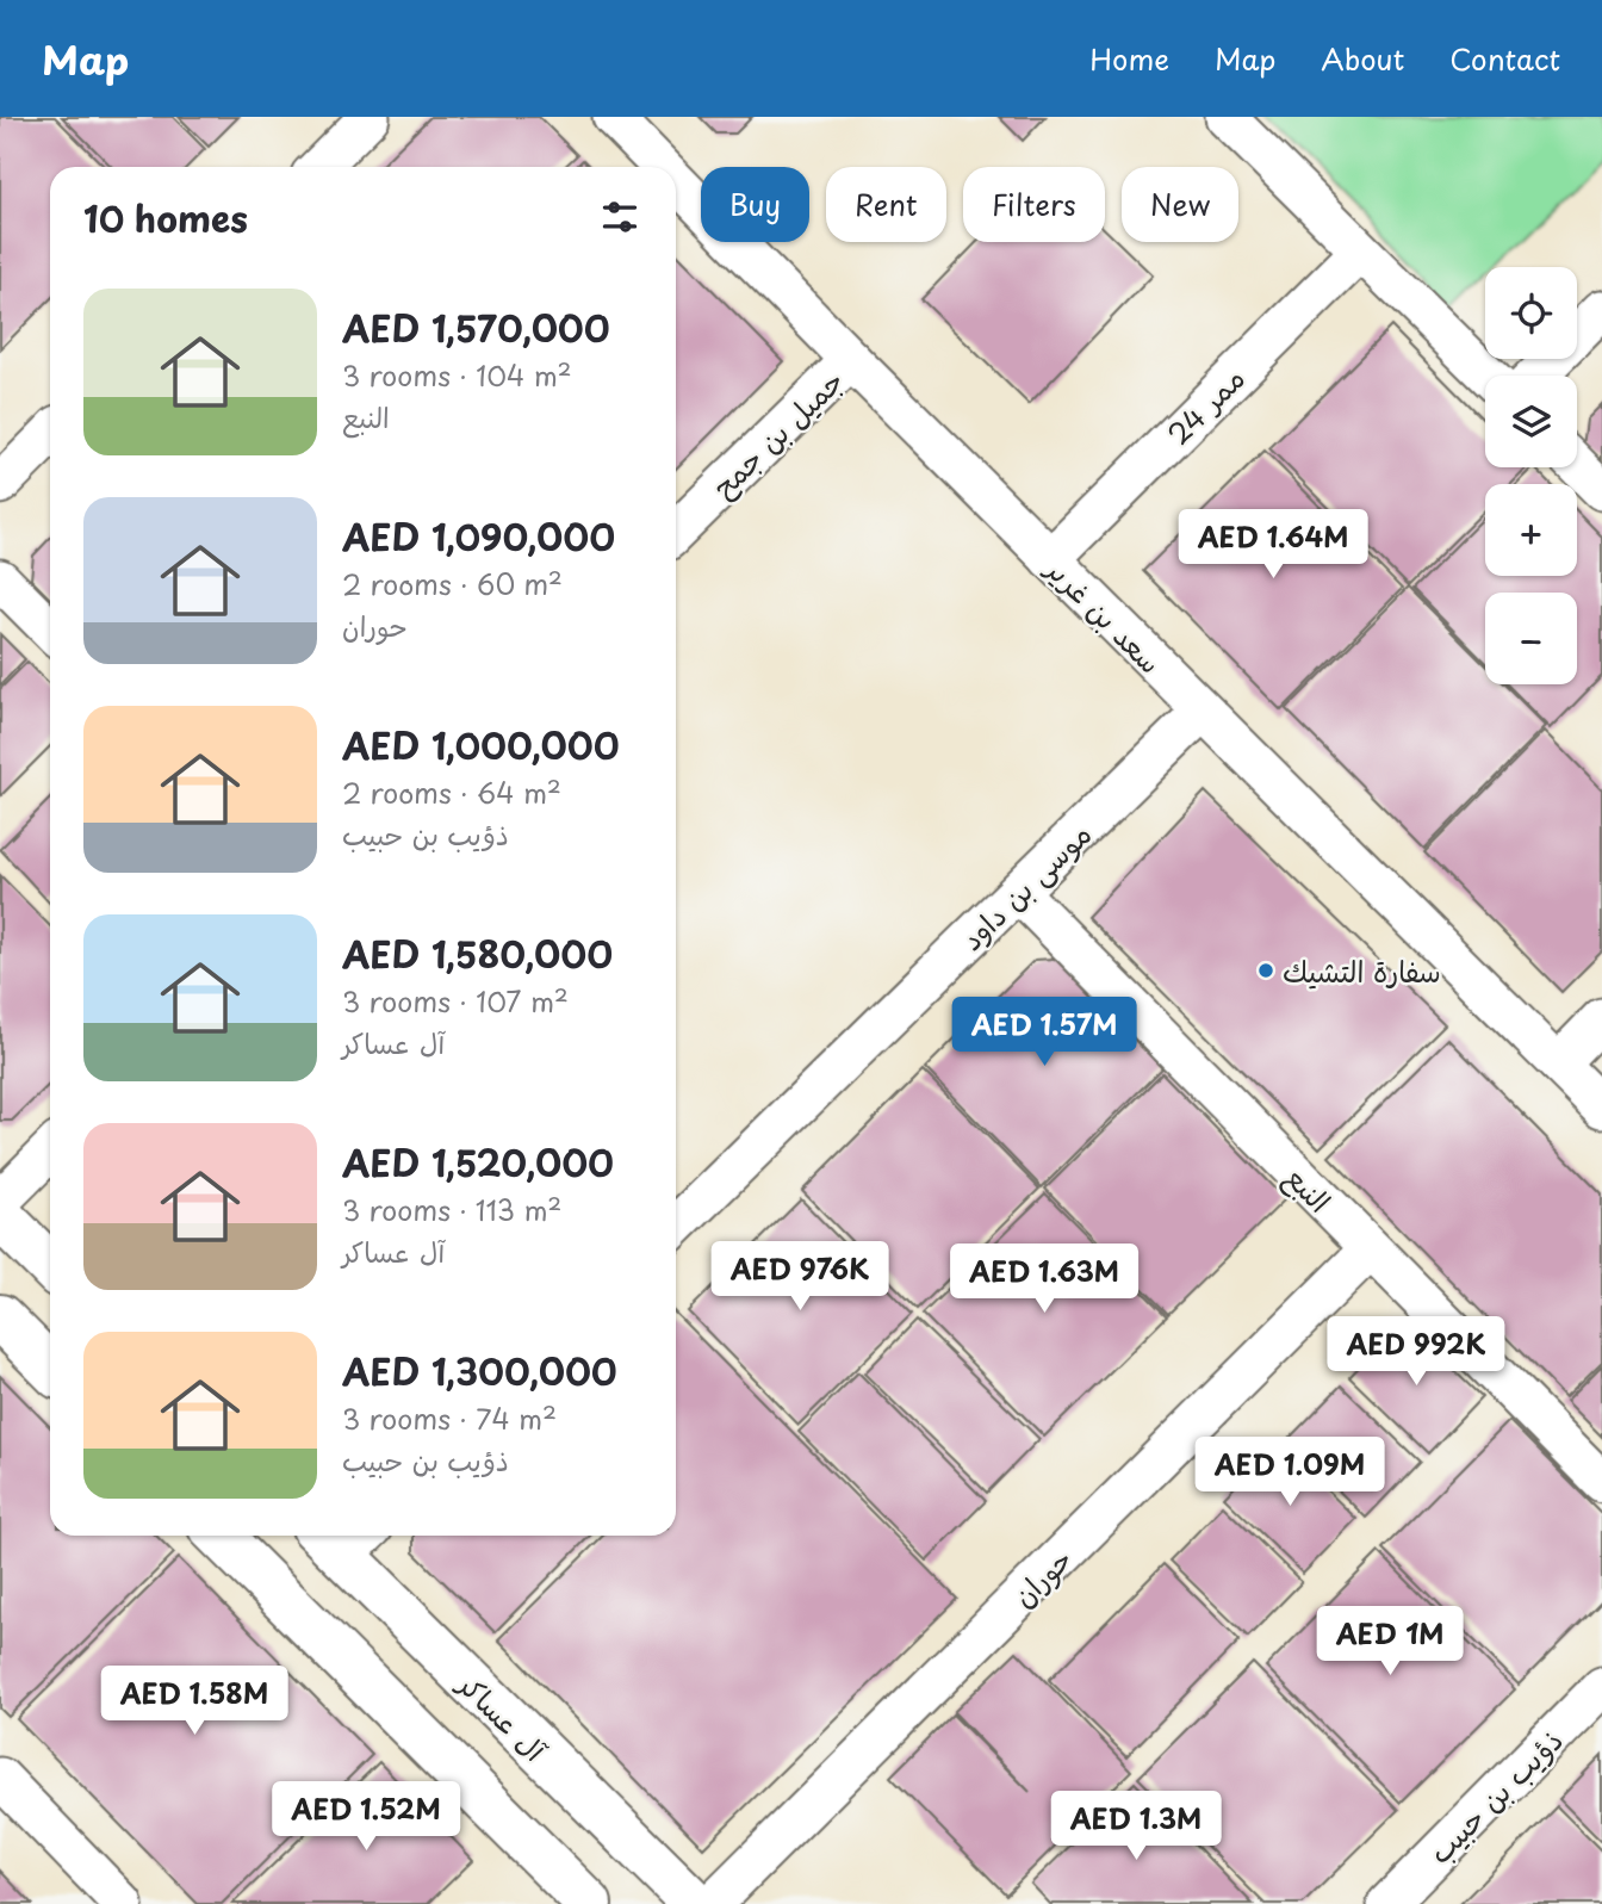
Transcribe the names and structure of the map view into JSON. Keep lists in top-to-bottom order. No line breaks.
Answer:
{"streets":{"street":["ممر 24","جميل بن جمح","سعد بن غرير","موسى بن داود","النبع","حوران","آل عساكر","ذؤيب بن حبيب"]},"crossings":[["ممر 24","سعد بن غرير"],["جميل بن جمح","سعد بن غرير"],["سعد بن غرير","موسى بن داود"],["موسى بن داود","النبع"],["النبع","حوران"]],"places":["سفارة التشيك"],"page":{"header":"Map","nav":["Home","Map","About","Contact"],"chip":["Buy","Rent","Filters","New"],"heading":"10 homes","map_buttons":["+","−"],"list":[{"name":"AED 1,570,000","note":"3 rooms · 104 m² · النبع"},{"name":"AED 1,090,000","note":"2 rooms · 60 m² · حوران"},{"name":"AED 1,000,000","note":"2 rooms · 64 m² · ذؤيب بن حبيب"},{"name":"AED 1,580,000","note":"3 rooms · 107 m² · آل عساكر"},{"name":"AED 1,520,000","note":"3 rooms · 113 m² · آل عساكر"},{"name":"AED 1,300,000","note":"3 rooms · 74 m² · ذؤيب بن حبيب"}],"price":["AED 1.64M","AED 1.57M","AED 976K","AED 1.63M","AED 992K","AED 1.09M","AED 1M","AED 1.58M","AED 1.52M","AED 1.3M"]}}
